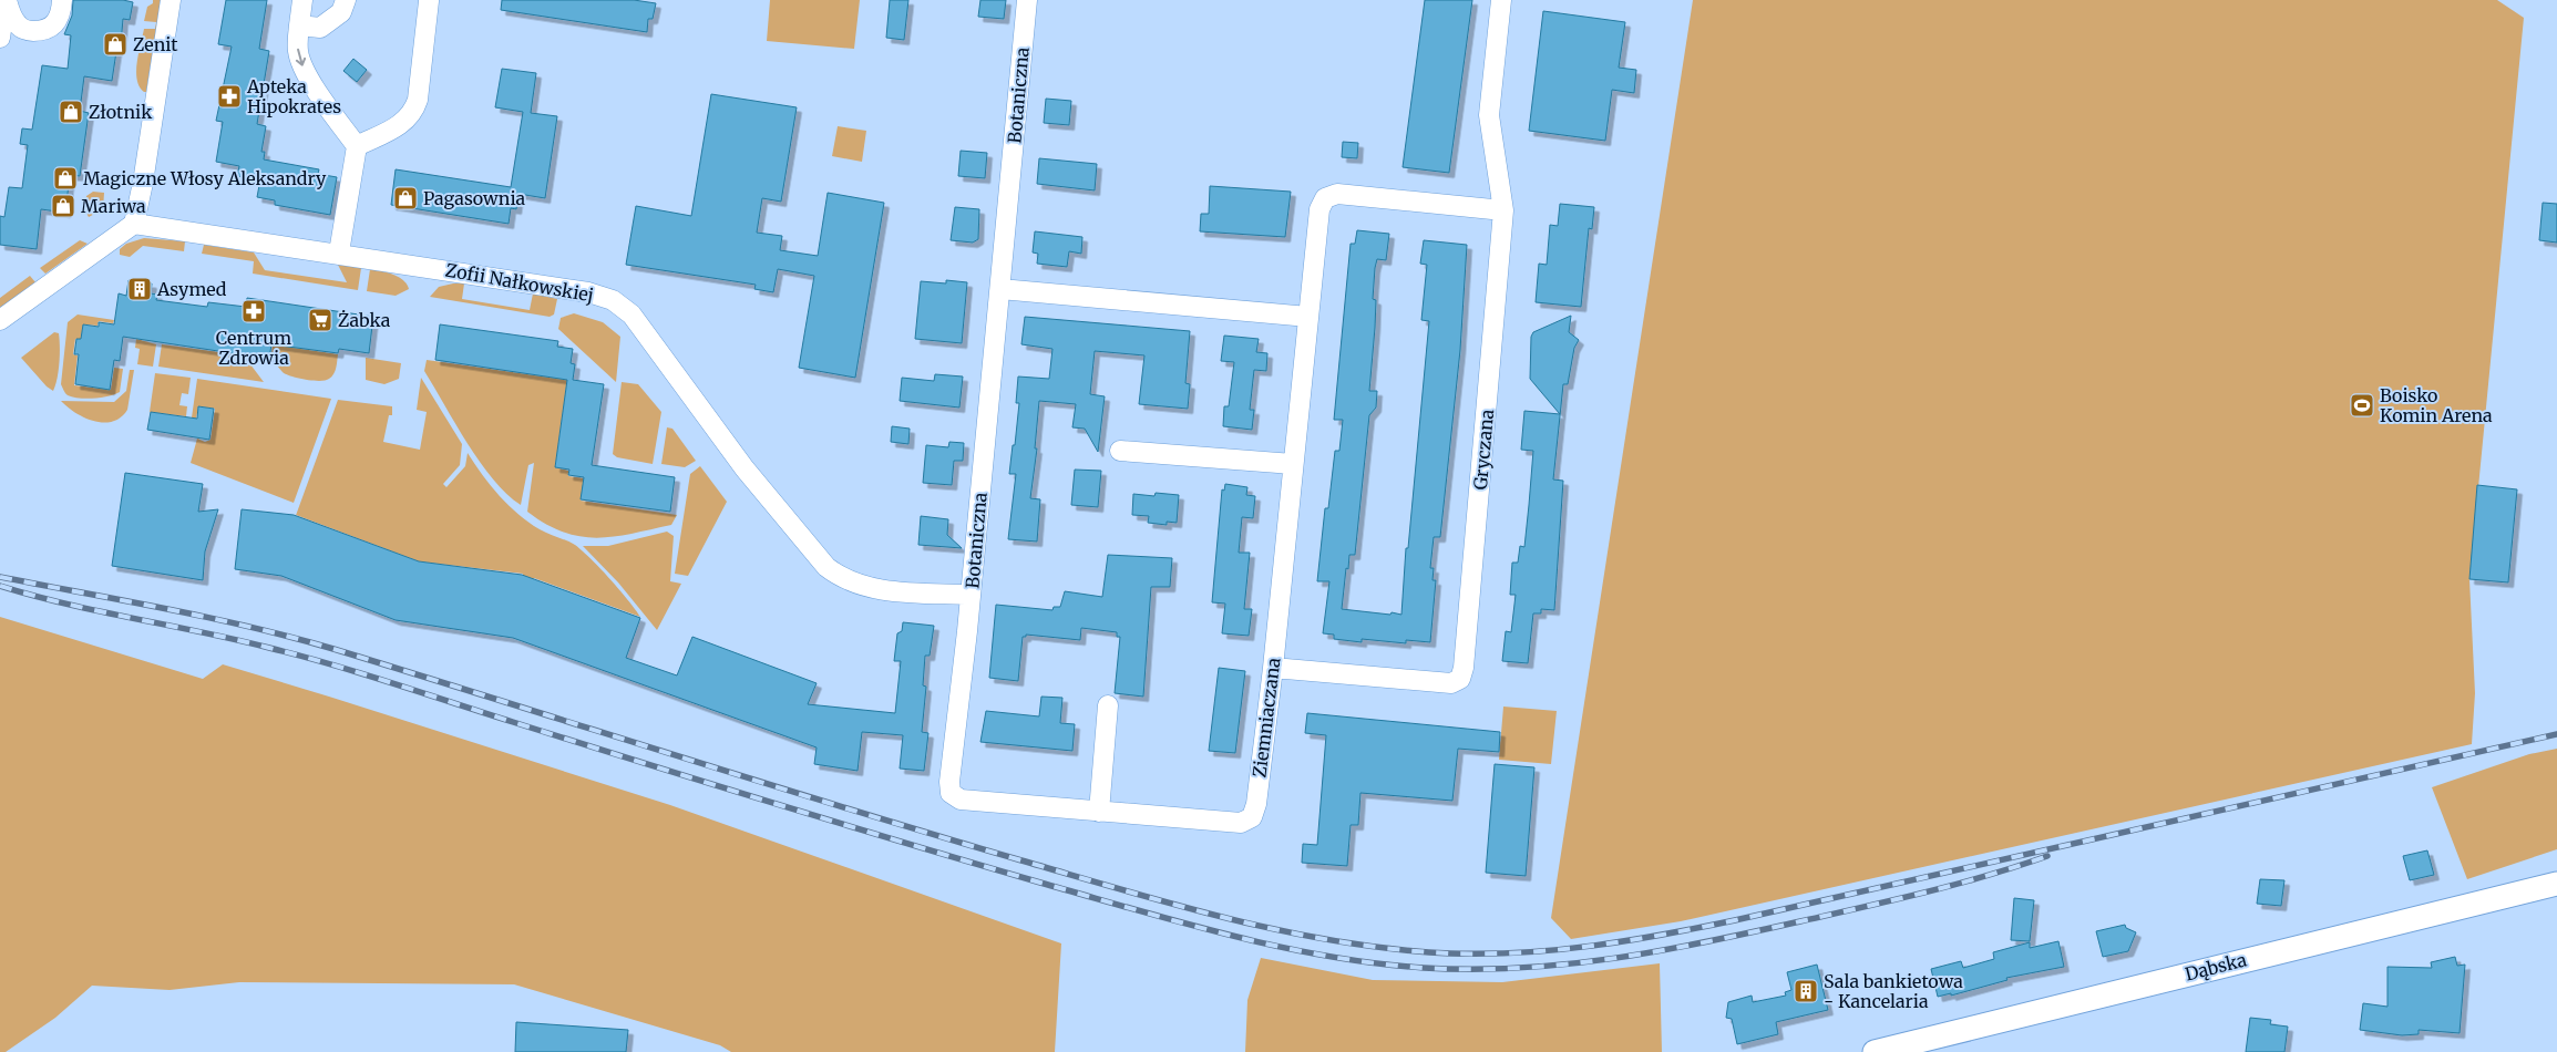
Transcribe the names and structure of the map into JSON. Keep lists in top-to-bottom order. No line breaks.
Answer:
{"streets":{"street":["Botaniczna","Zofii Nałkowskiej","Gryczana","Ziemniaczana","Dąbska"]},"crossings":[["Botaniczna","Zofii Nałkowskiej"],["Botaniczna","Ziemniaczana"],["Gryczana","Ziemniaczana"]],"places":{"shop":["Zenit","Złotnik","Magiczne Włosy Aleksandry","Pagasownia","Mariwa"],"pharmacy":["Apteka Hipokrates","Centrum Zdrowia"],"building":["Asymed","Sala bankietowa - Kancelaria"],"supermarket":["Żabka"],"sports":["Boisko Komin Arena"]}}
